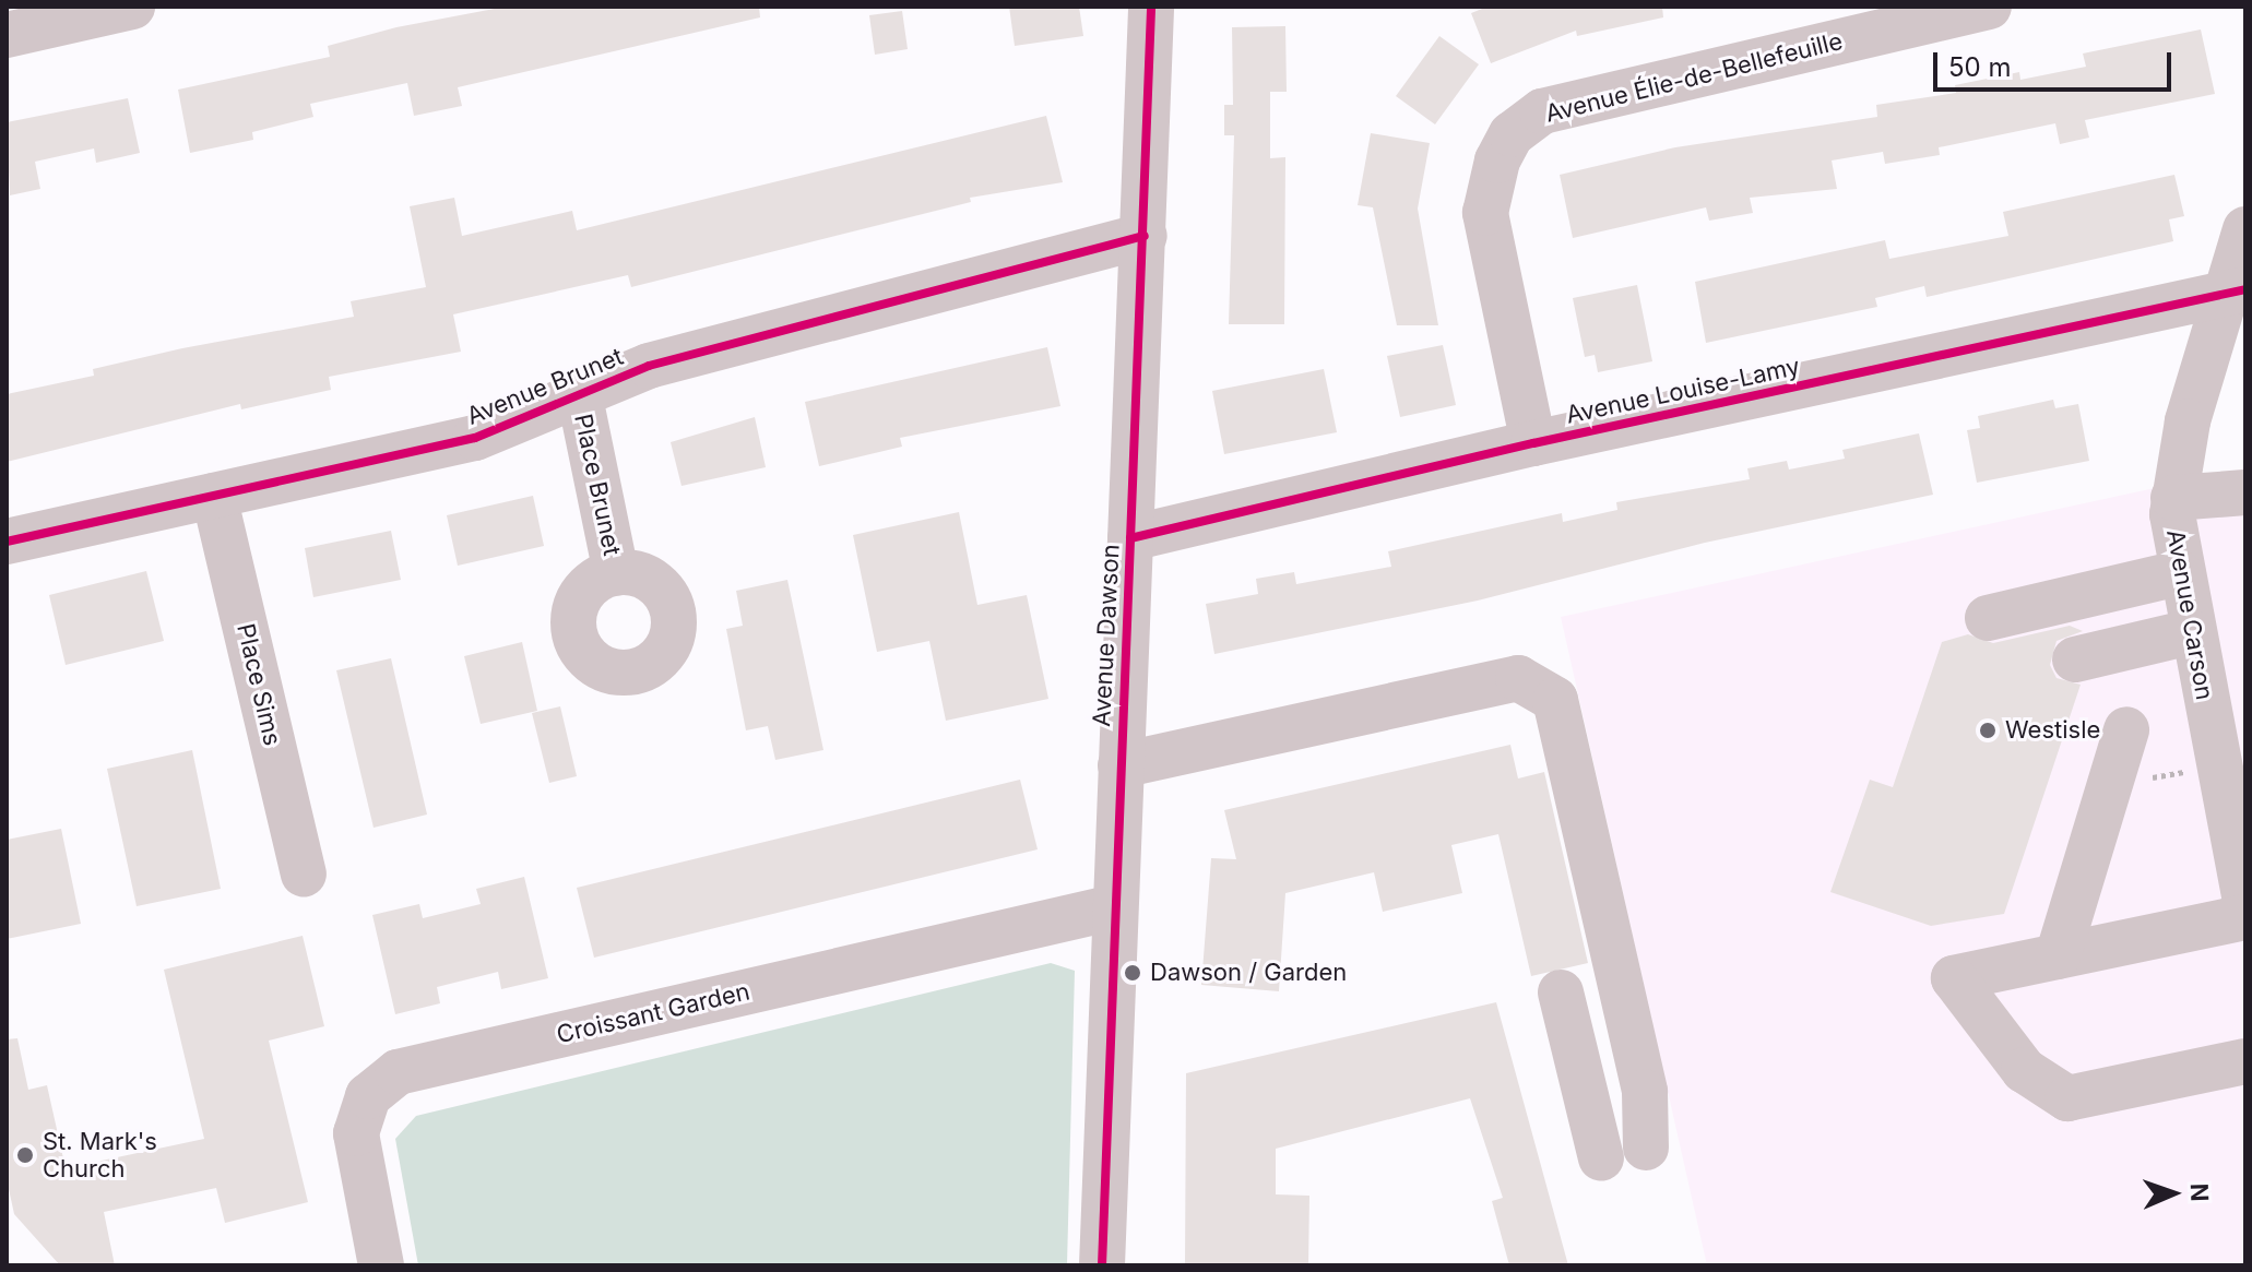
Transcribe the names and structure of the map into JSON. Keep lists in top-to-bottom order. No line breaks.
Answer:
{"streets":{"street":["Avenue Élie-de-Bellefeuille","Avenue Brunet","Avenue Louise-Lamy","Place Brunet","Avenue Carson","Avenue Dawson","Place Sims","Croissant Garden"]},"crossings":[["Avenue Élie-de-Bellefeuille","Avenue Louise-Lamy"],["Avenue Brunet","Place Brunet"],["Avenue Brunet","Avenue Dawson"],["Avenue Brunet","Place Sims"],["Avenue Louise-Lamy","Avenue Carson"],["Avenue Louise-Lamy","Avenue Dawson"],["Avenue Dawson","Croissant Garden"]],"places":["Westisle","Dawson / Garden","St. Mark's Church"],"scale_bar":"50 m","north":"right"}
